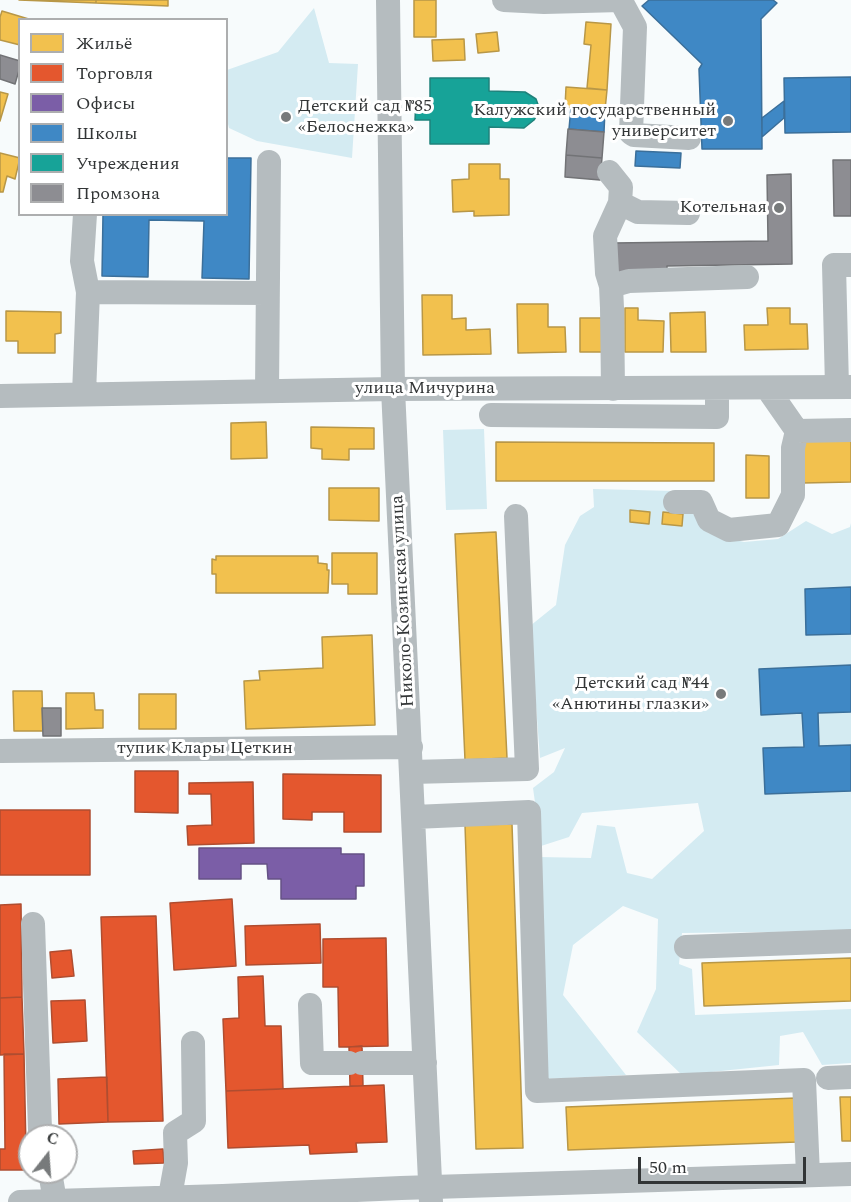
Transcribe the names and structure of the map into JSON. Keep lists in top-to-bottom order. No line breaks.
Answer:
{"streets":{"street":["улица Мичурина","Николо-Козинская улица","тупик Клары Цеткин"]},"crossings":[["улица Мичурина","Николо-Козинская улица"],["Николо-Козинская улица","тупик Клары Цеткин"]],"places":["Детский сад №85 «Белоснежка»","Калужский государственный университет","Котельная","Детский сад №44 «Анютины глазки»"],"legend":["Жильё","Торговля","Офисы","Школы","Учреждения","Промзона"],"scale_bar":"50 m","north":"top"}
